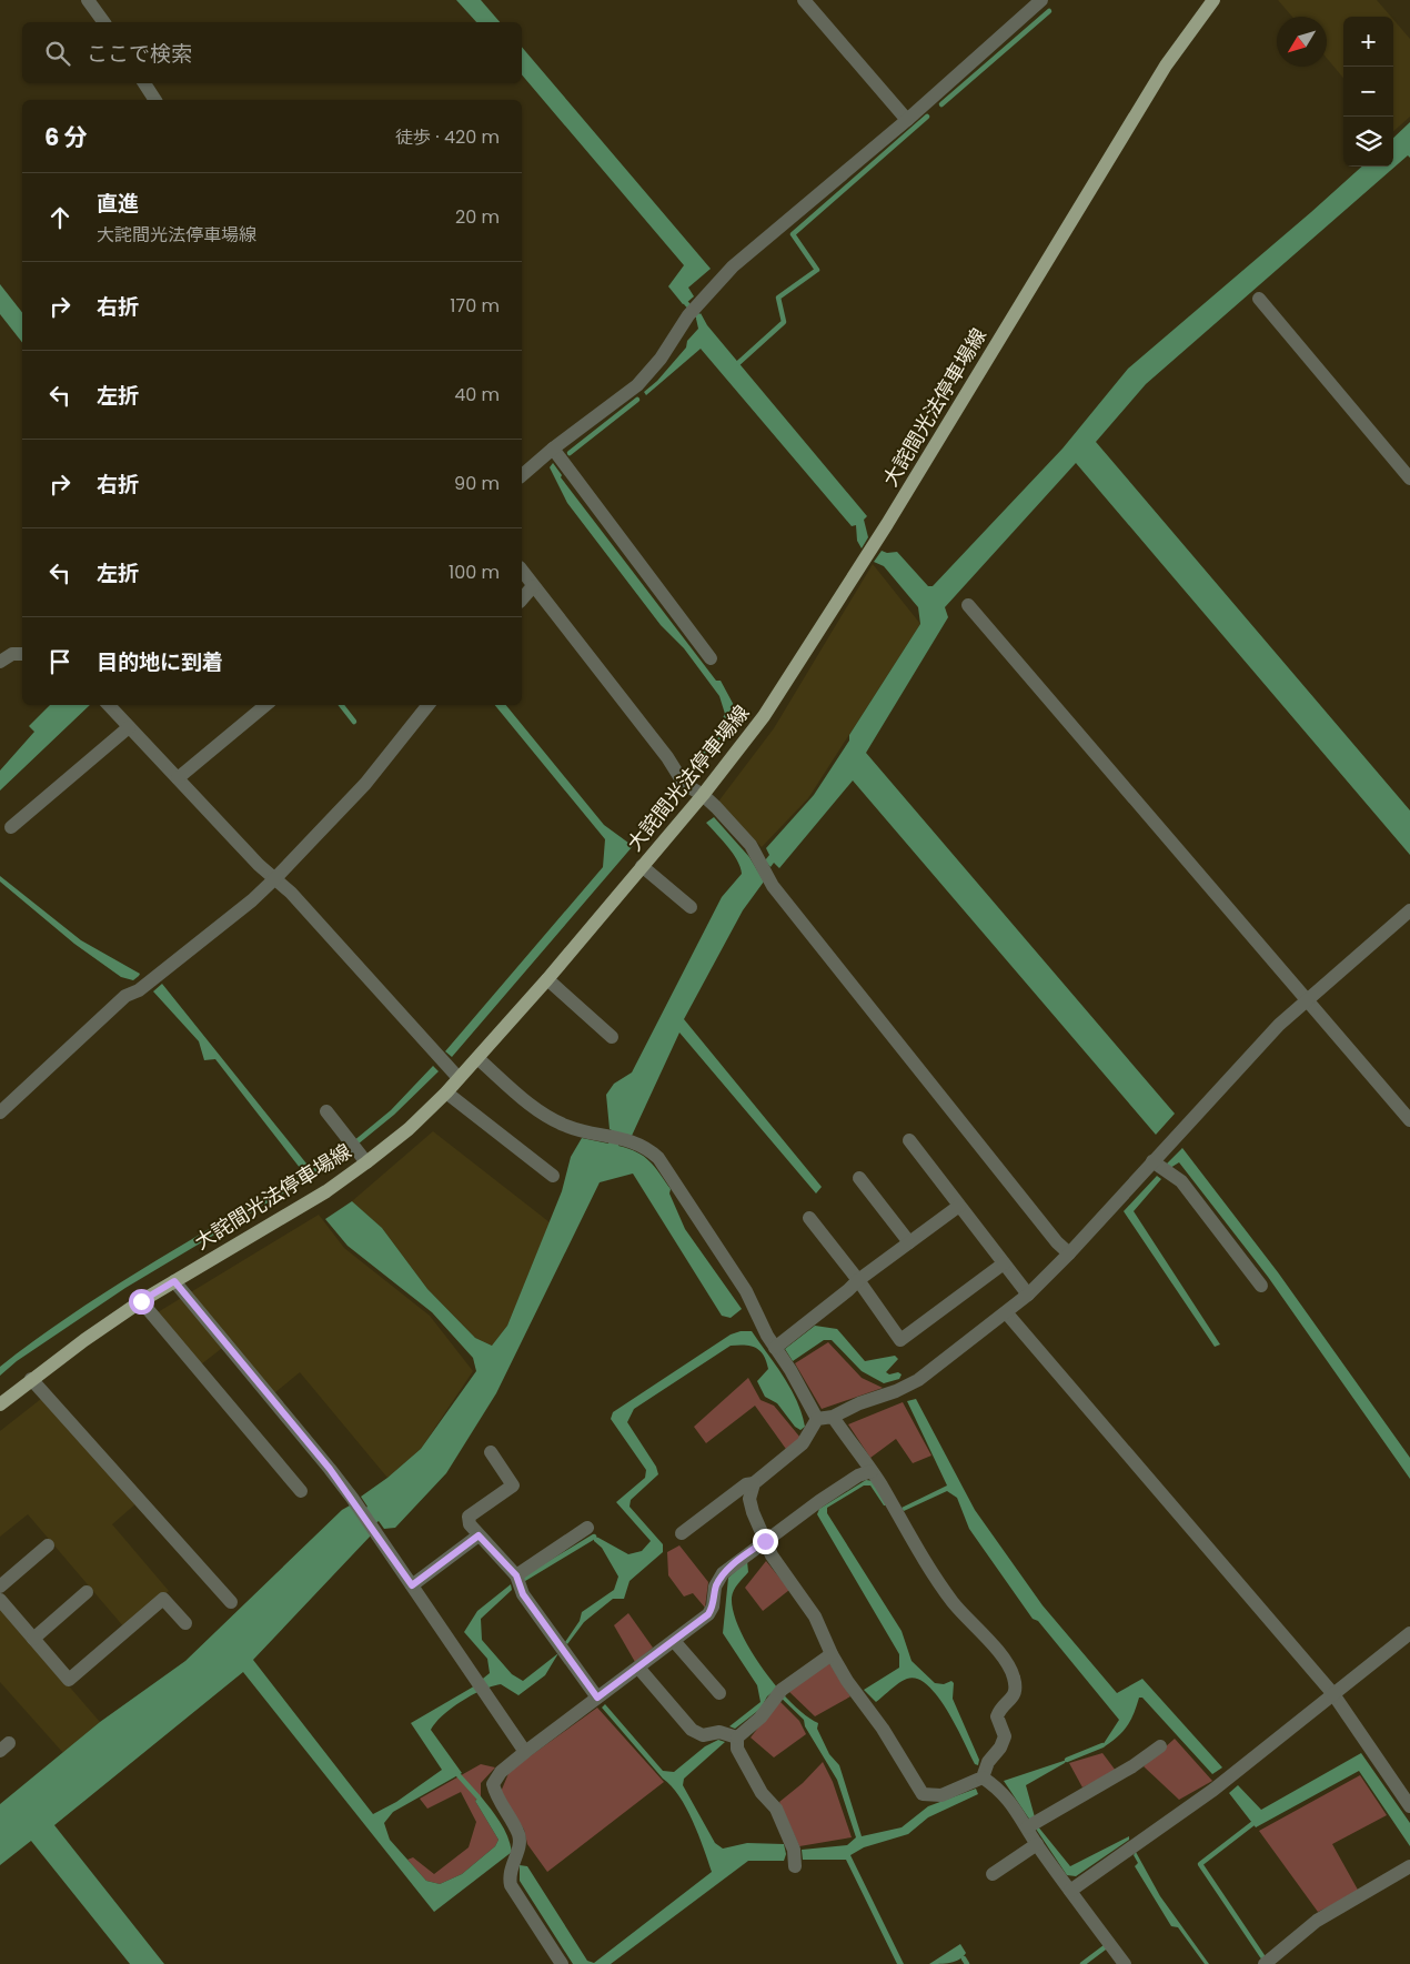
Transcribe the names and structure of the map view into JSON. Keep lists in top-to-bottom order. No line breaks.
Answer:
{"streets":{"main road":["大詫間光法停車場線"]},"north":"bottom left","page":{"map_buttons":["+","−"],"search":"ここで検索","heading":["6 分","徒歩 · 420 m"],"list":[["直進","大詫間光法停車場線","20 m"],["右折","170 m"],["左折","40 m"],["右折","90 m"],["左折","100 m"],"目的地に到着"]}}
